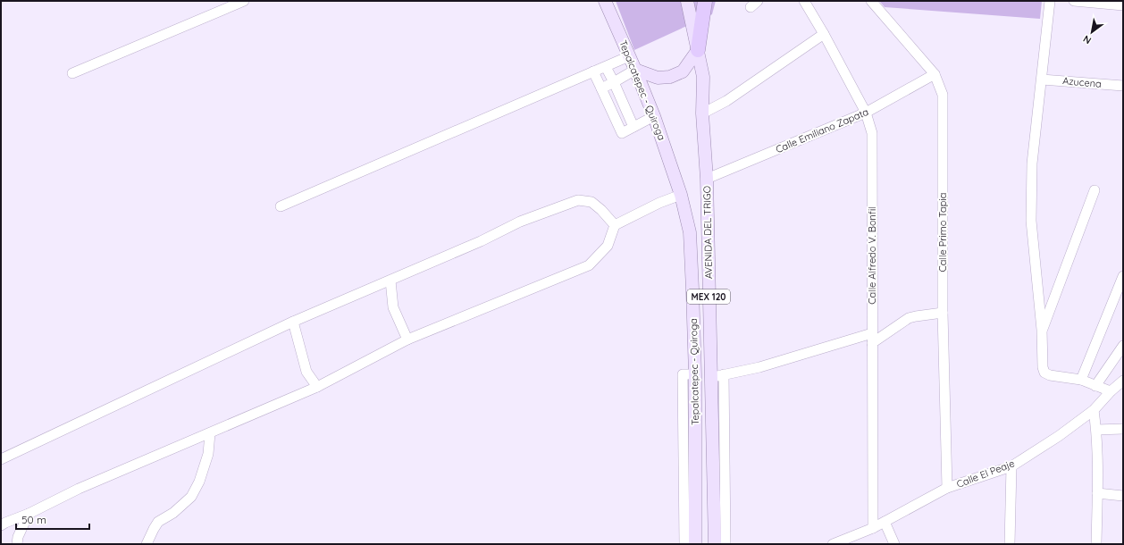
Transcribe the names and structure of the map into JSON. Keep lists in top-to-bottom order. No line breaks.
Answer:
{"streets":{"main road":["Tepalcatepec - Quiroga","AVENIDA DEL TRIGO","MEX 120"],"street":["Azucena","Calle Emiliano Zapata","Calle Primo Tapia","Calle Alfredo V. Bonfil","Calle El Peaje"]},"crossings":[["Calle Emiliano Zapata","AVENIDA DEL TRIGO"],["Calle Emiliano Zapata","Calle Primo Tapia"],["Calle Emiliano Zapata","Calle Alfredo V. Bonfil"],["AVENIDA DEL TRIGO","MEX 120"],["Calle Primo Tapia","Calle El Peaje"],["Calle Alfredo V. Bonfil","Calle El Peaje"]],"scale_bar":"50 m","north":"bottom left"}
